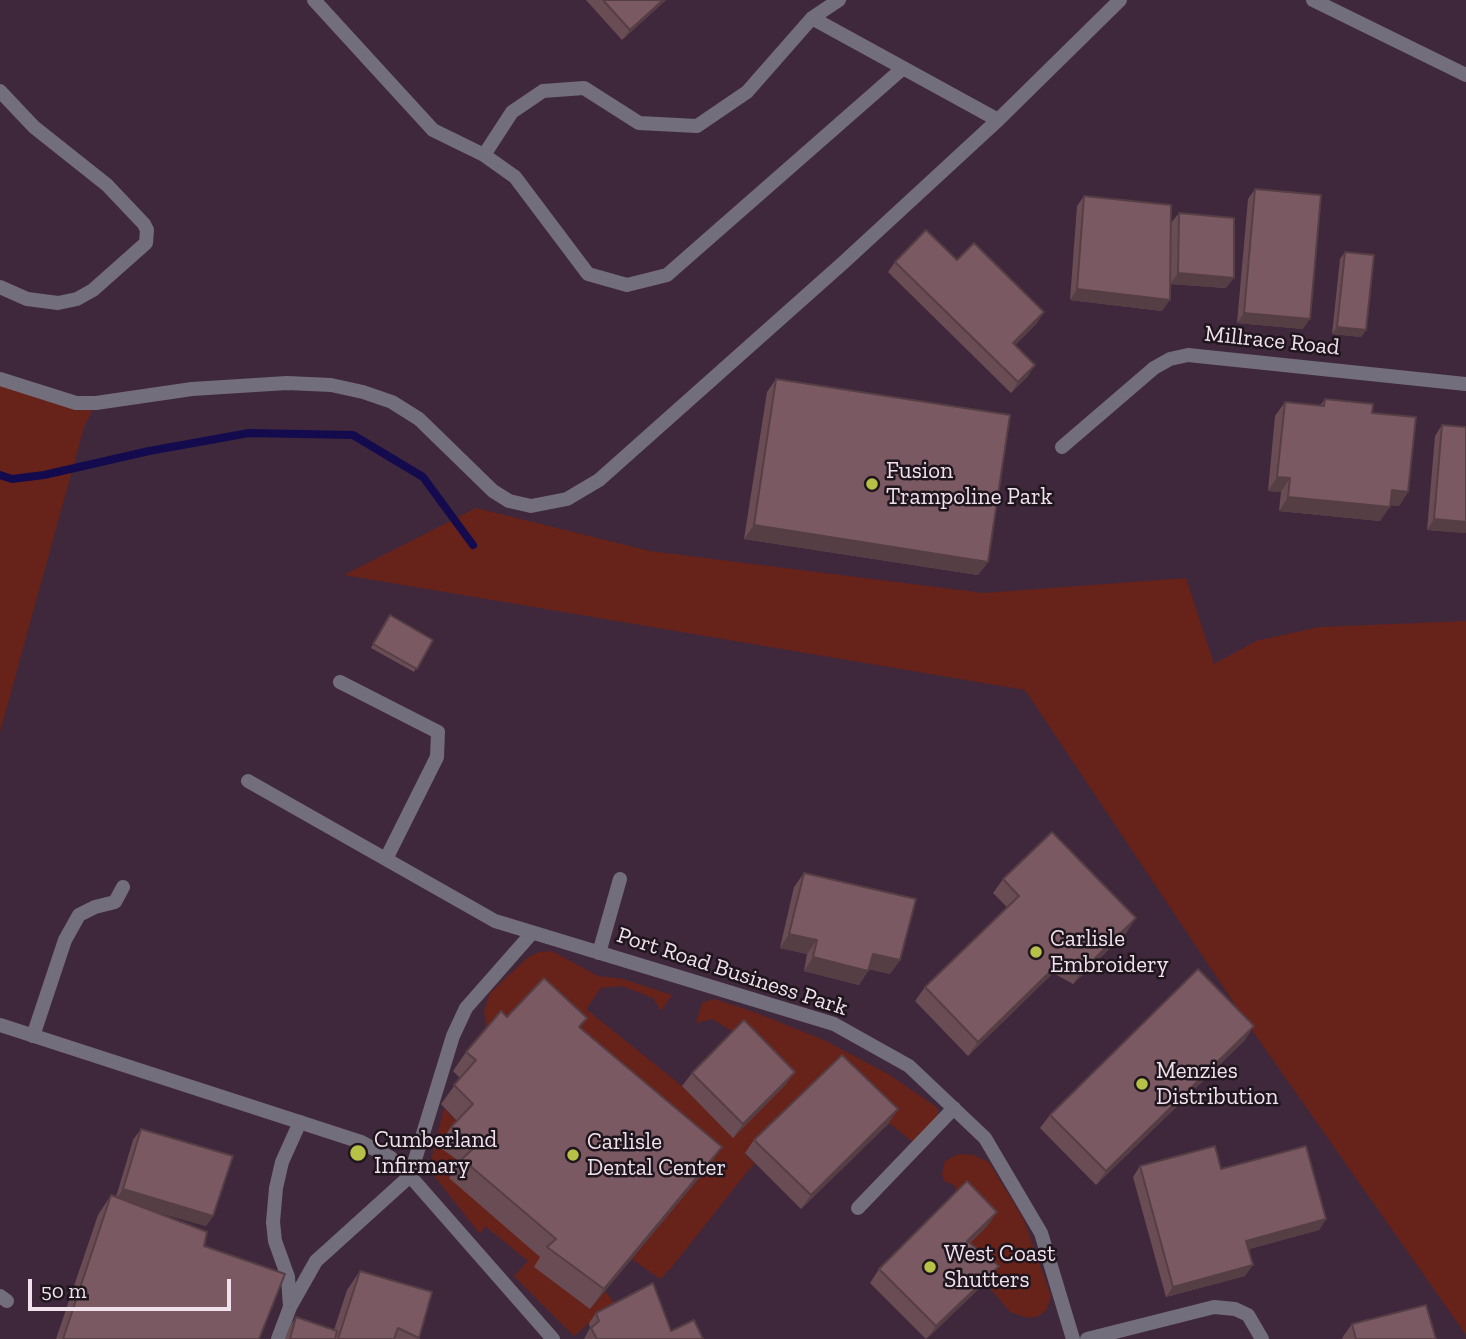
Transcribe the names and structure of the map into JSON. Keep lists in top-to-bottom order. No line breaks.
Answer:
{"streets":{"street":["Millrace Road","Port Road Business Park"]},"places":["Fusion Trampoline Park","Carlisle Embroidery","Menzies Distribution","Cumberland Infirmary","Carlisle Dental Center","West Coast Shutters"],"scale_bar":"50 m"}
